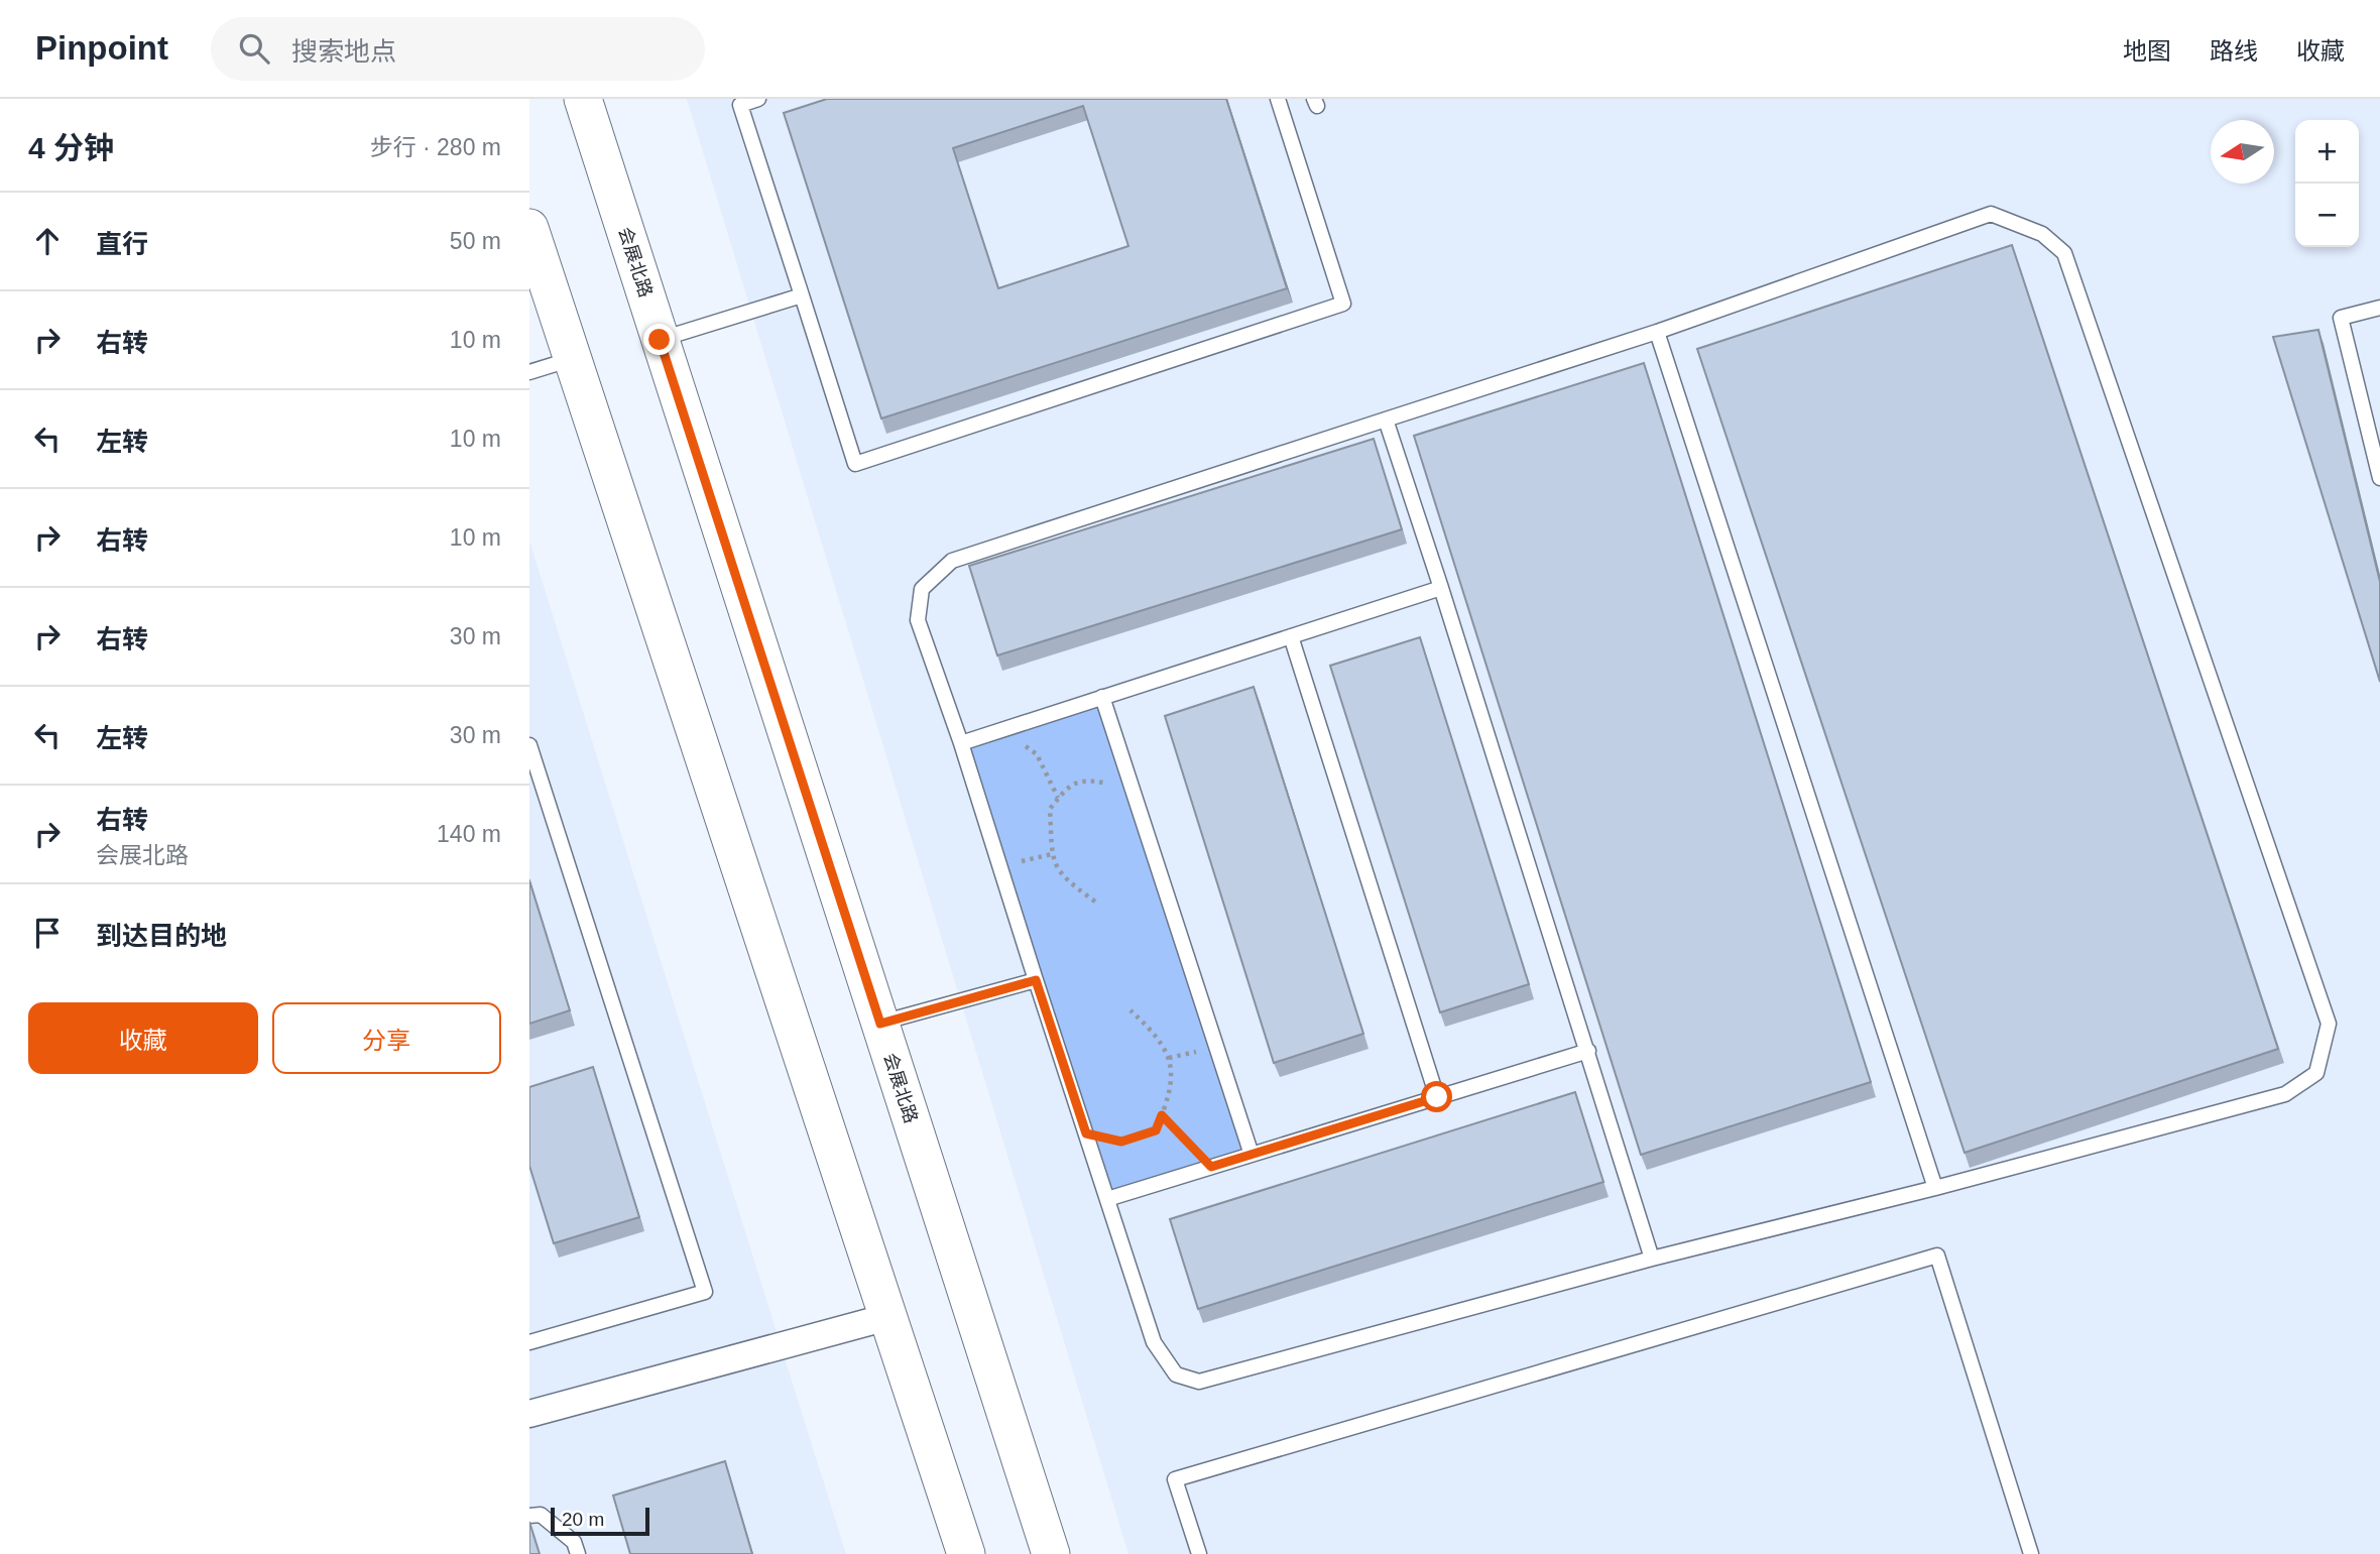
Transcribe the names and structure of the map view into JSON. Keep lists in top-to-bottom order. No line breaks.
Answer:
{"streets":{"main road":["会展北路"]},"scale_bar":"20 m","north":"left","page":{"header":"Pinpoint","search":"搜索地点","nav":["地图","路线","收藏"],"heading":["4 分钟","步行 · 280 m"],"map_buttons":["+","−"],"list":[["直行","50 m"],["右转","10 m"],["左转","10 m"],["右转","10 m"],["右转","30 m"],["左转","30 m"],["右转","会展北路","140 m"],"到达目的地"],"buttons":["收藏","分享"],"scale":"20 m"}}
